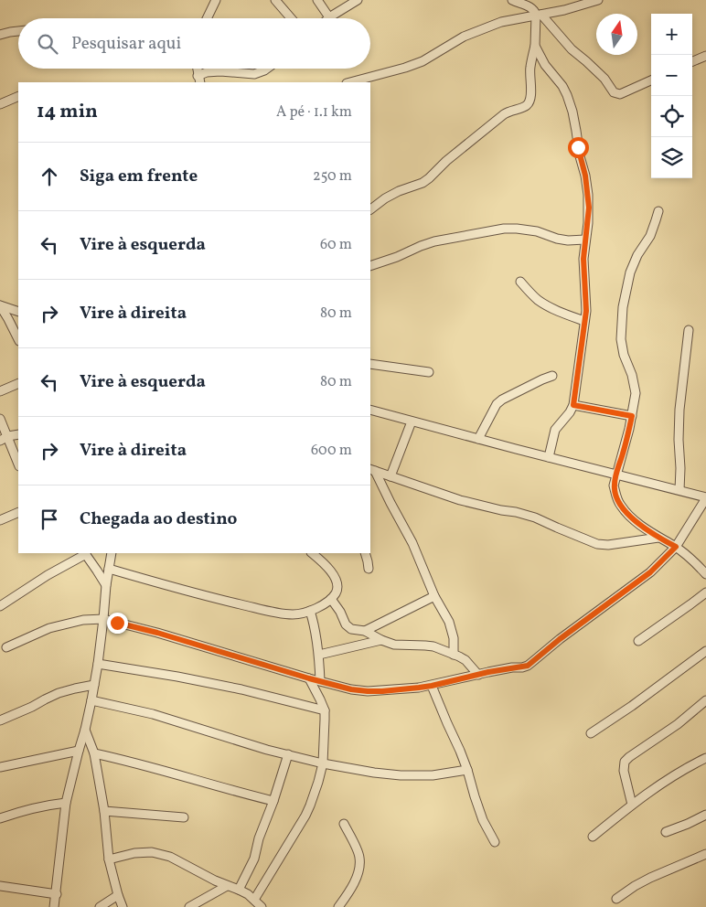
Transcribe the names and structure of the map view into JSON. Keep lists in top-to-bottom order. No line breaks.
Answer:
{"north":"top","page":{"map_buttons":["+","−"],"search":"Pesquisar aqui","heading":["14 min","A pé · 1.1 km"],"list":[["Siga em frente","250 m"],["Vire à esquerda","60 m"],["Vire à direita","80 m"],["Vire à esquerda","80 m"],["Vire à direita","600 m"],"Chegada ao destino"]}}
